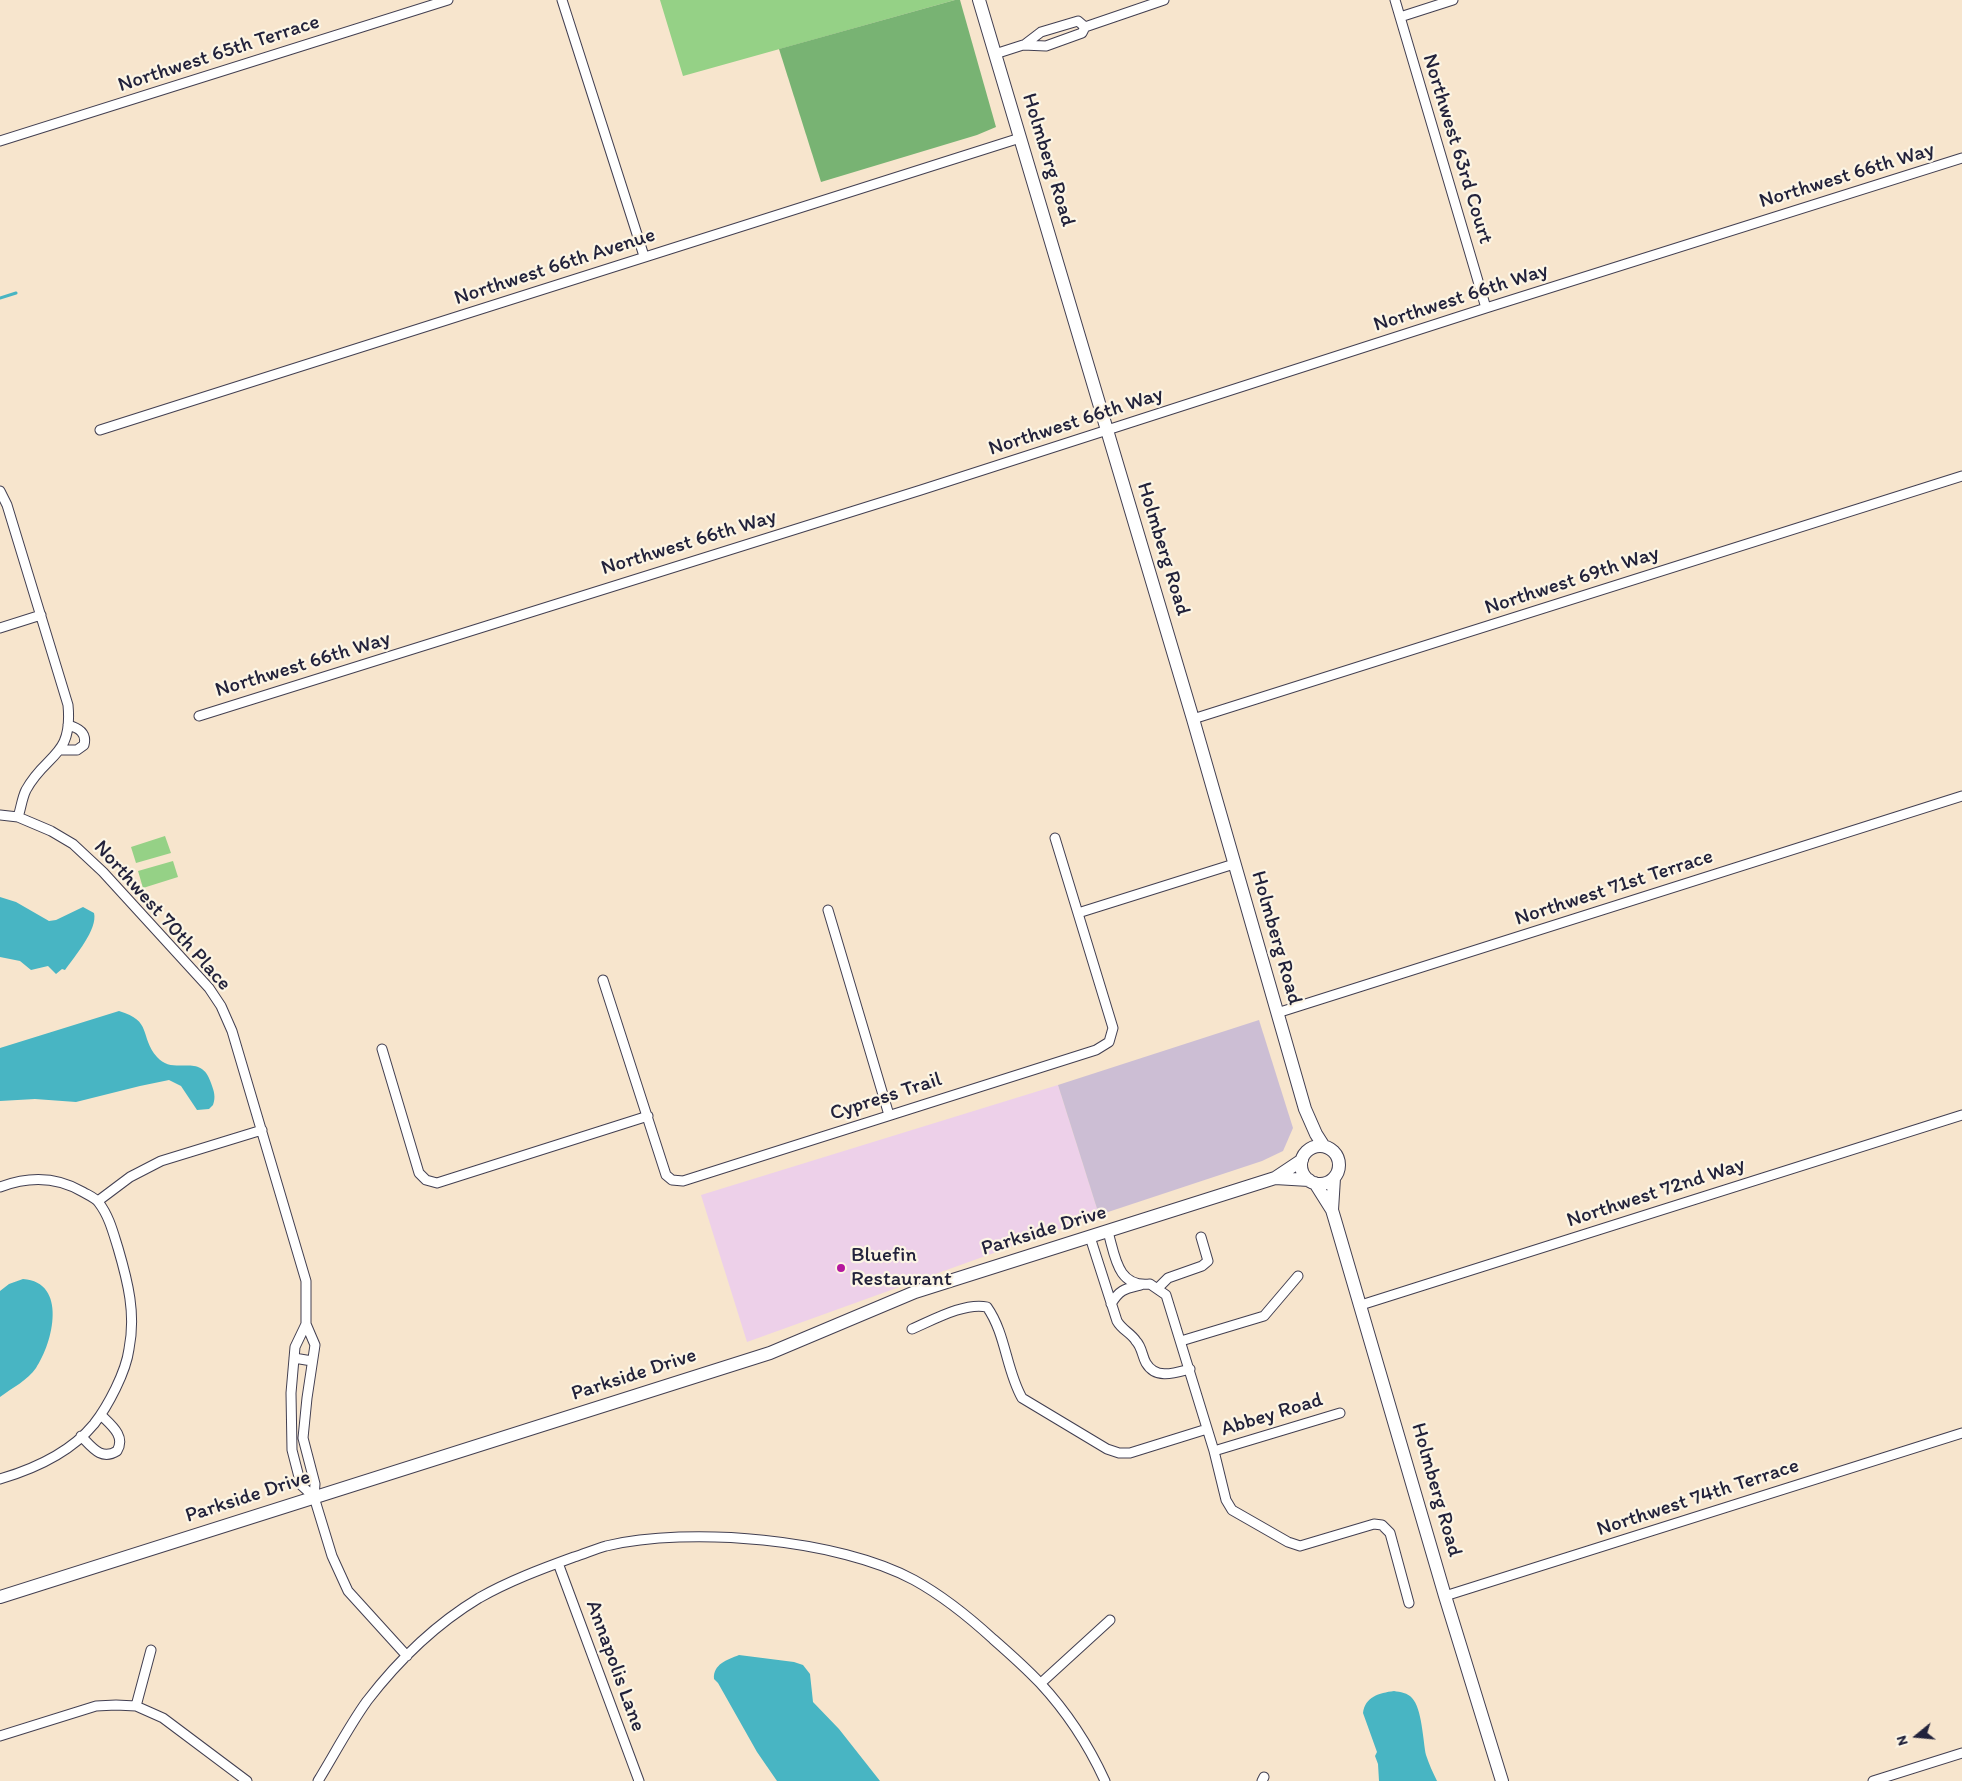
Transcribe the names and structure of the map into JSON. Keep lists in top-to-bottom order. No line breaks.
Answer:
{"streets":{"street":["Northwest 65th Terrace","Northwest 63rd Court","Holmberg Road","Northwest 66th Way","Northwest 66th Avenue","Northwest 69th Way","Northwest 71st Terrace","Northwest 70th Place","Cypress Trail","Northwest 72nd Way","Parkside Drive","Abbey Road","Northwest 74th Terrace","Annapolis Lane"]},"crossings":[["Northwest 63rd Court","Northwest 66th Way"],["Holmberg Road","Northwest 66th Way"],["Holmberg Road","Northwest 66th Avenue"],["Holmberg Road","Northwest 69th Way"],["Holmberg Road","Northwest 71st Terrace"],["Holmberg Road","Northwest 72nd Way"],["Holmberg Road","Parkside Drive"],["Holmberg Road","Northwest 74th Terrace"],["Northwest 70th Place","Parkside Drive"]],"places":["Bluefin Restaurant"],"north":"left"}
